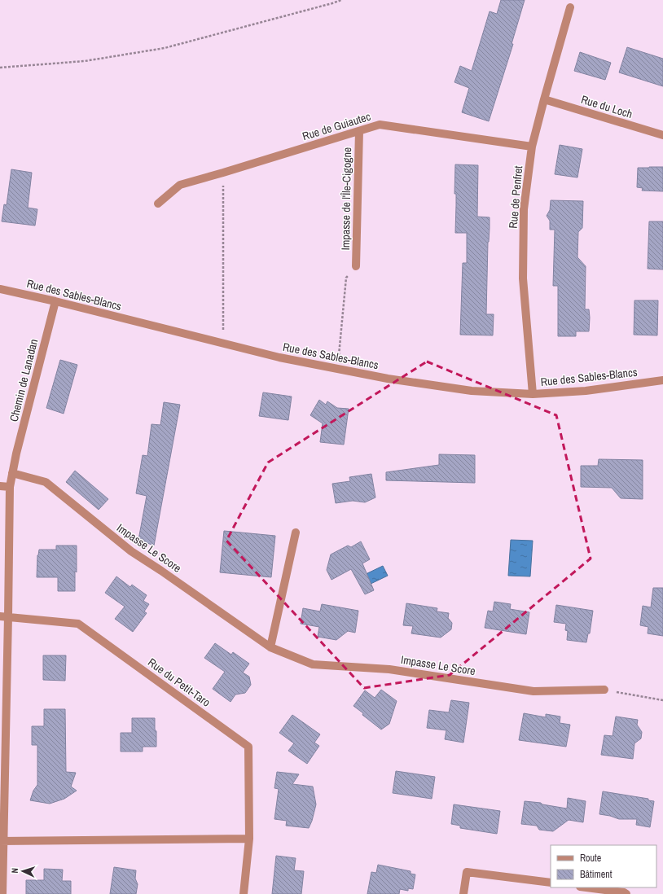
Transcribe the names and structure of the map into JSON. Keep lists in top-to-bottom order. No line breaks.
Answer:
{"streets":{"street":["Rue du Loch","Rue de Guiautec","Rue de Penfret","Impasse de l'Île-Cigogne","Rue des Sables-Blancs","Chemin de Lanadan","Impasse Le Score","Rue du Petit-Taro"]},"crossings":[["Rue du Loch","Rue de Penfret"],["Rue de Guiautec","Rue de Penfret"],["Rue de Guiautec","Impasse de l'Île-Cigogne"],["Rue de Penfret","Rue des Sables-Blancs"],["Rue des Sables-Blancs","Chemin de Lanadan"],["Chemin de Lanadan","Impasse Le Score"],["Chemin de Lanadan","Rue du Petit-Taro"]],"legend":["Route","Bâtiment"],"north":"left"}
